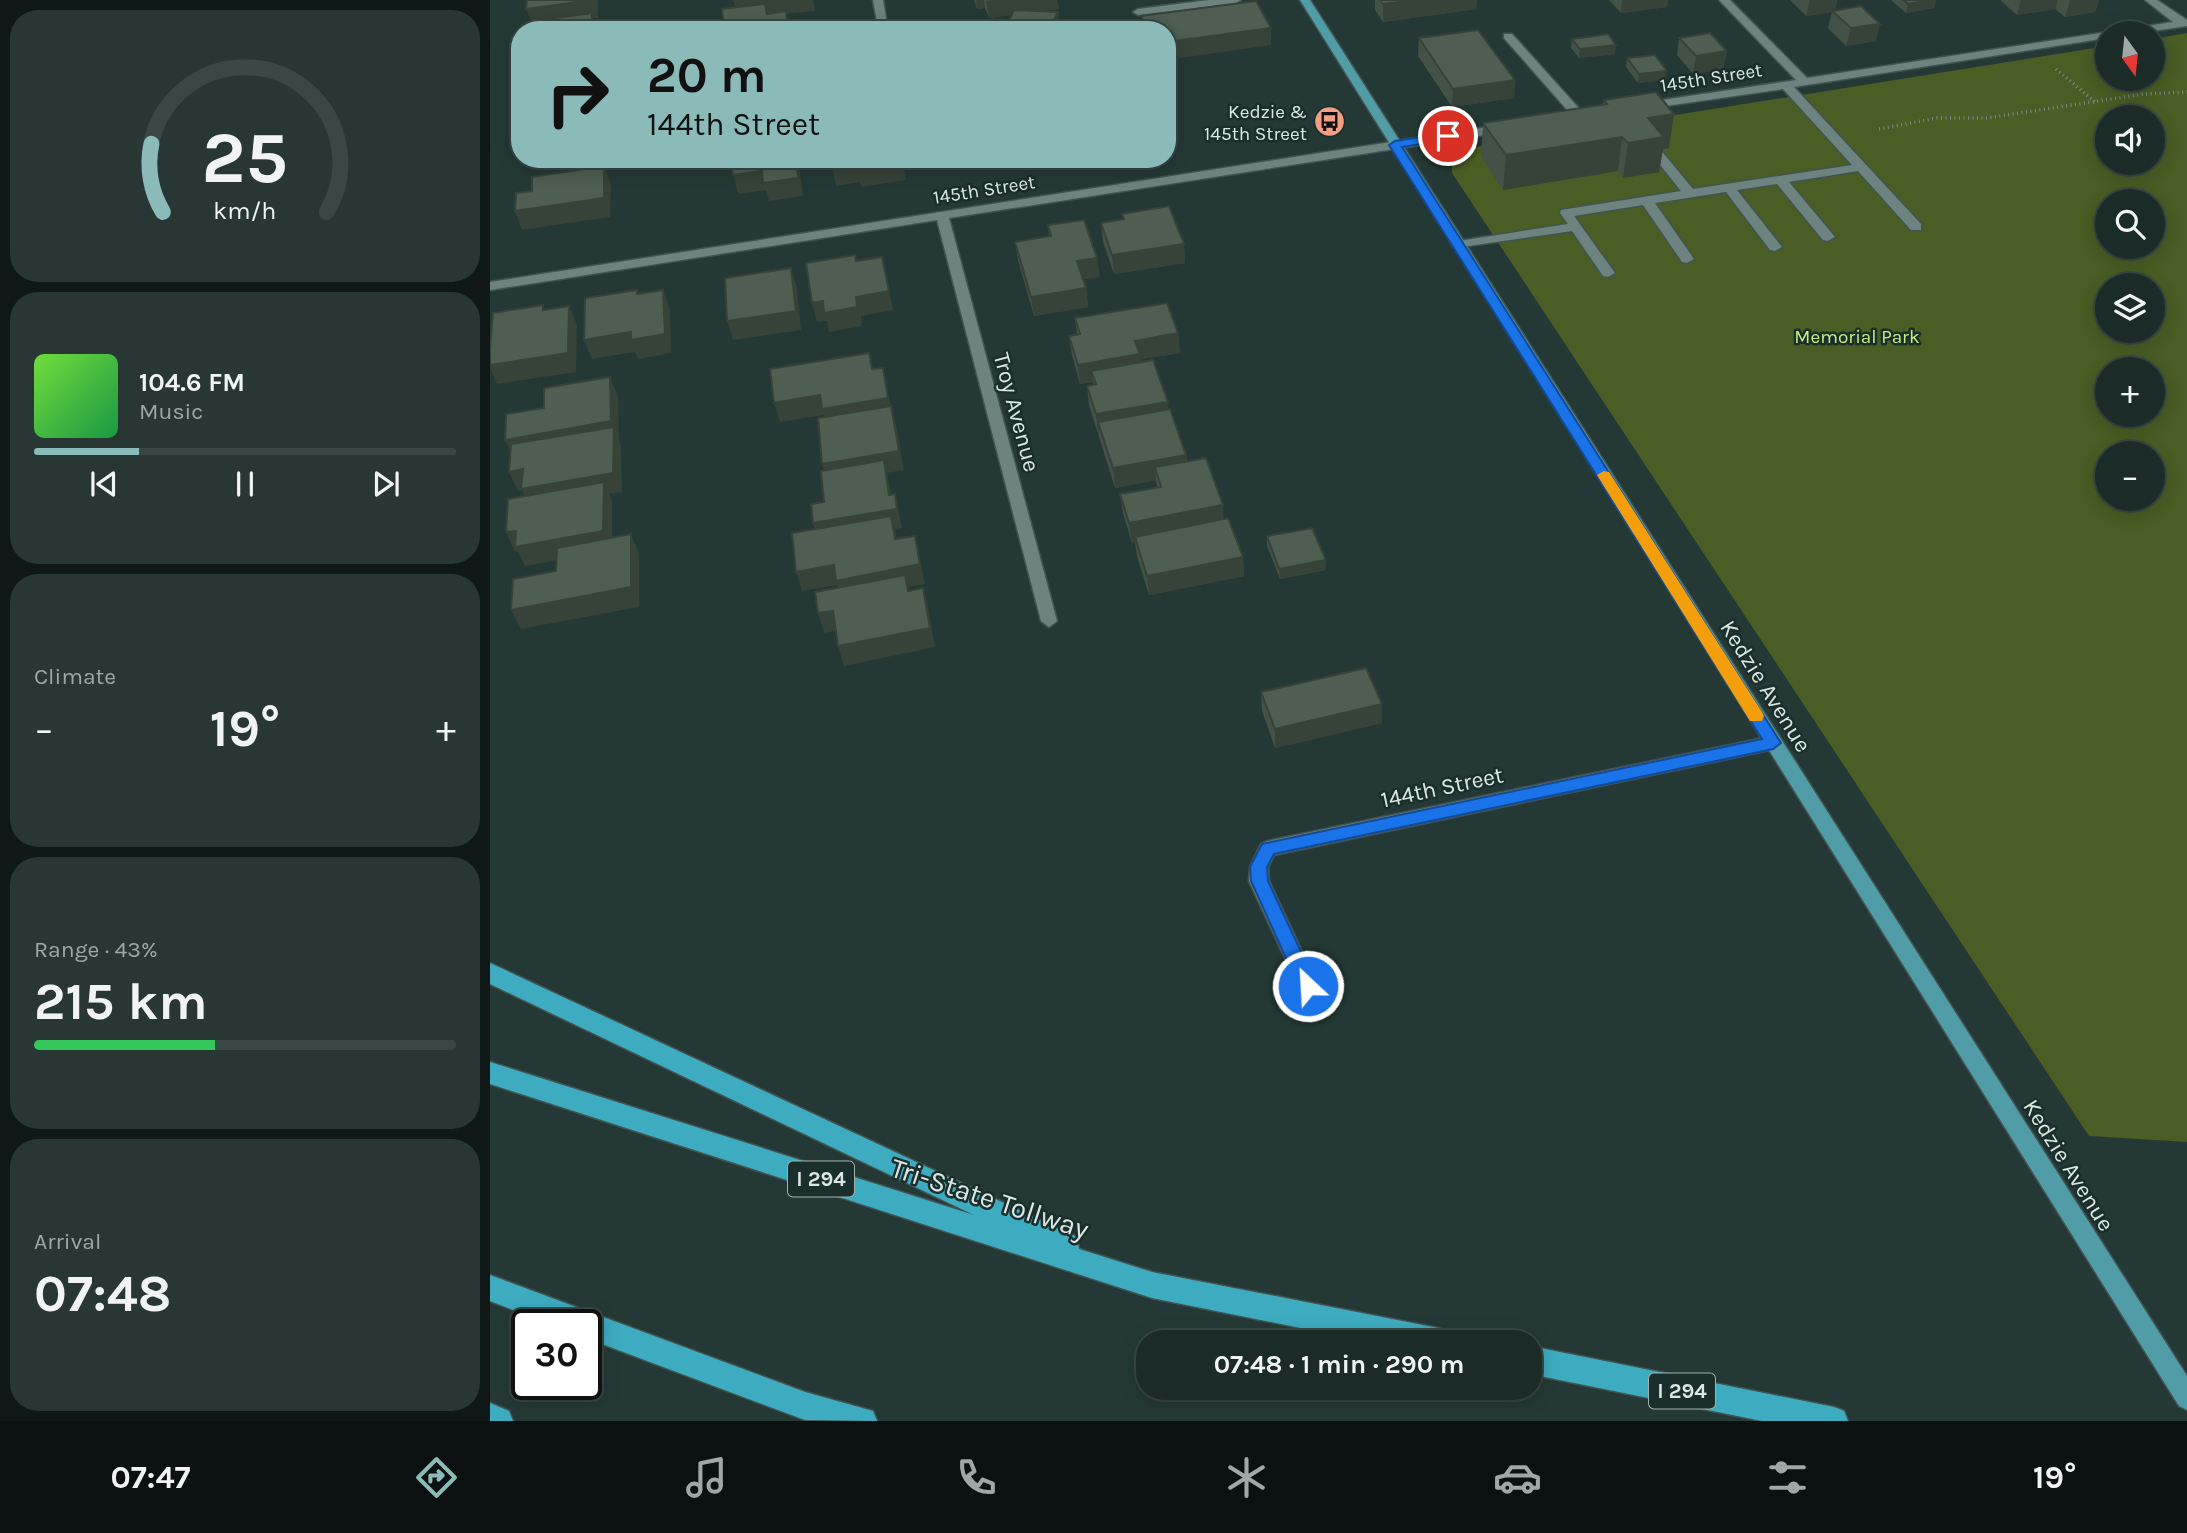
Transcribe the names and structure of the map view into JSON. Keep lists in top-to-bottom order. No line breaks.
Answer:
{"streets":{"highway":["I 294","Tri-State Tollway"],"main road":["Kedzie Avenue"],"street":["145th Street","Troy Avenue","144th Street"]},"crossings":[["145th Street","Troy Avenue"],["145th Street","Kedzie Avenue"],["Kedzie Avenue","144th Street"]],"parks":["Memorial Park"],"places":{"bus stop":["Kedzie & 145th Street"]},"north":"bottom","page":{"map_buttons":["+","−"],"turn":["20 m","144th Street"],"song":["104.6 FM","Music"],"tile":["Climate",["Range · 43%","215 km"],["Arrival","07:48"]],"heat":["−","19°","+"],"limit":"30","trip":"07:48 · 1 min · 290 m","tabs":["07:47","19°"],"gauge":["25","km/h"]}}
